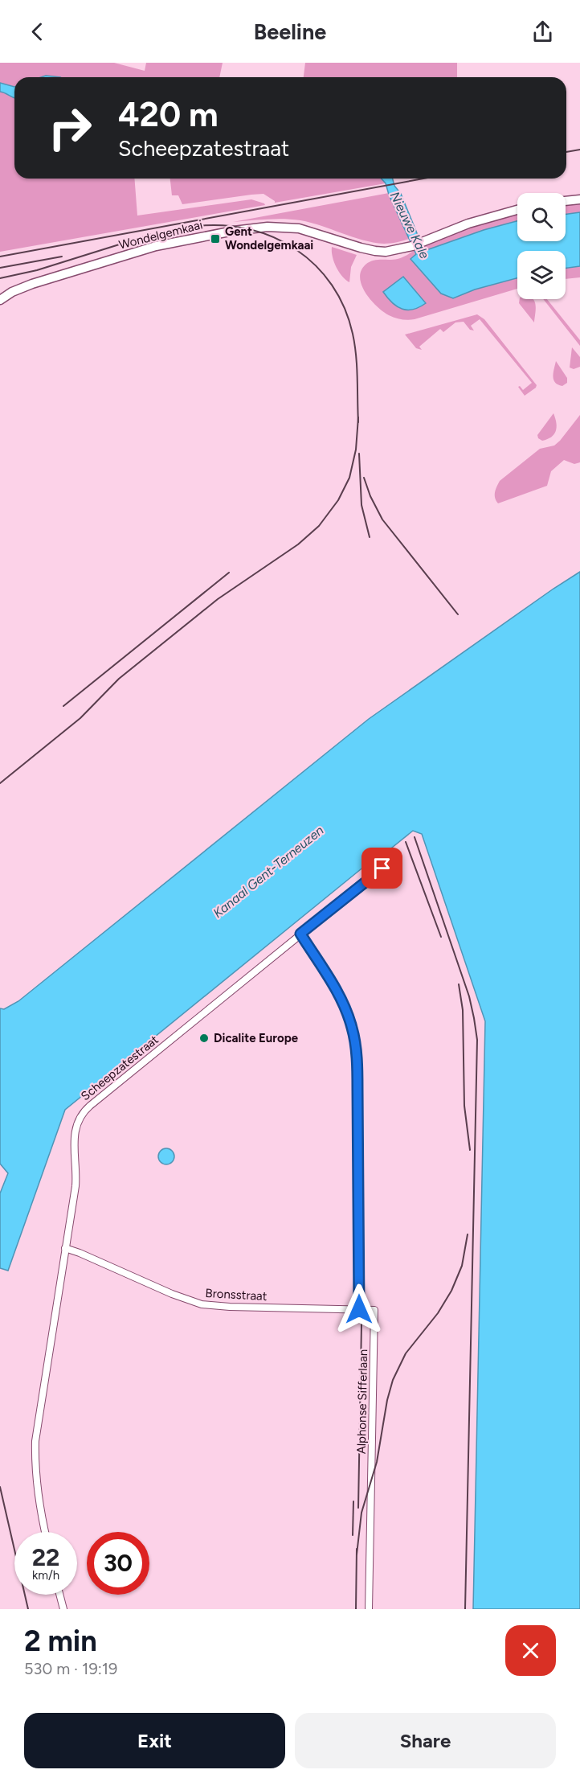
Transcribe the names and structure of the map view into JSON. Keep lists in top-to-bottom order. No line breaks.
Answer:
{"streets":{"main road":["Wondelgemkaai"],"street":["Scheepzatestraat","Bronsstraat","Alphonse Sifferlaan"]},"crossings":[["Scheepzatestraat","Bronsstraat"],["Bronsstraat","Alphonse Sifferlaan"]],"water":["Nieuwe Kale","Kanaal Gent-Terneuzen"],"places":{"transit":["Gent Wondelgemkaai"],"other":["Dicalite Europe"]},"page":{"header":"Beeline","turn":["420 m","Scheepzatestraat"],"speed":"22 km/h","limit":"30","heading":["2 min","530 m · 19:19"],"buttons":["Exit","Share"]}}
